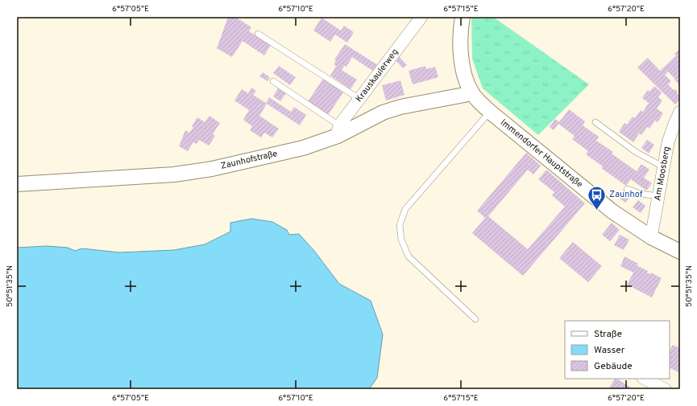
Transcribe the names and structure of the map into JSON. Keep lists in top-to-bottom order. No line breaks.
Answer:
{"streets":{"street":["Krauskaulerweg","Immendorfer Hauptstraße","Zaunhofstraße","Am Moosberg"]},"crossings":[["Krauskaulerweg","Zaunhofstraße"],["Immendorfer Hauptstraße","Zaunhofstraße"],["Immendorfer Hauptstraße","Am Moosberg"]],"places":{"bus stop":["Zaunhof"]},"legend":["Straße","Wasser","Gebäude"],"coordinates":["6°57'05\"E","6°57'10\"E","6°57'15\"E","6°57'20\"E","50°51'35\"N"]}
